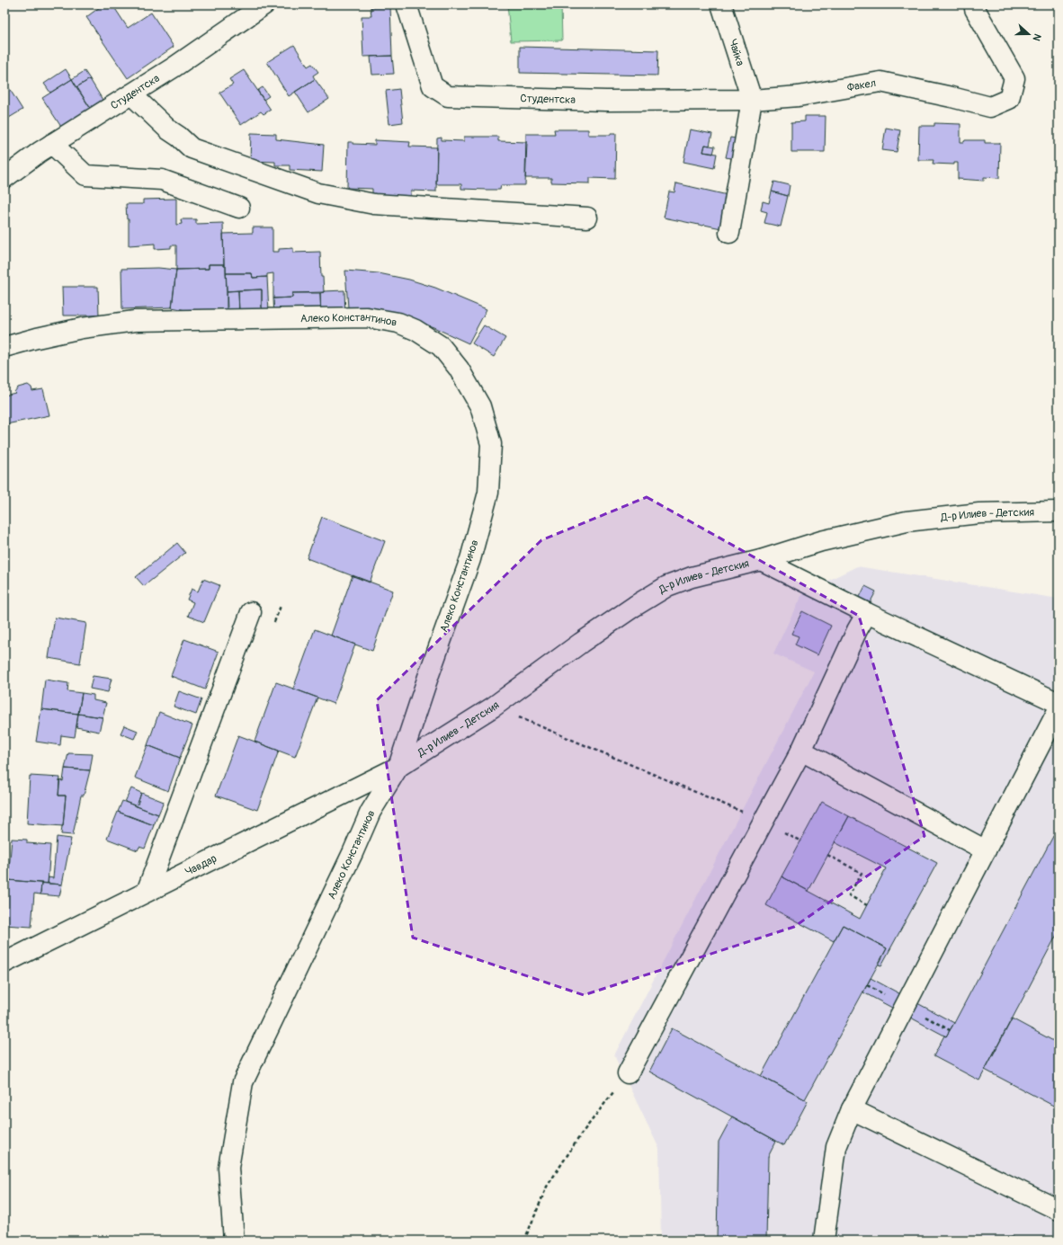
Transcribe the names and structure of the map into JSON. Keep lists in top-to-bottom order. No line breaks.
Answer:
{"streets":{"street":["Чайка","Факел","Студентска","Алеко Константинов","Д-р Илиев - Детския","Чавдар"]},"crossings":[["Чайка","Факел"],["Чайка","Студентска"],["Факел","Студентска"],["Алеко Константинов","Д-р Илиев - Детския"],["Алеко Константинов","Чавдар"],["Д-р Илиев - Детския","Чавдар"]],"north":"right"}
